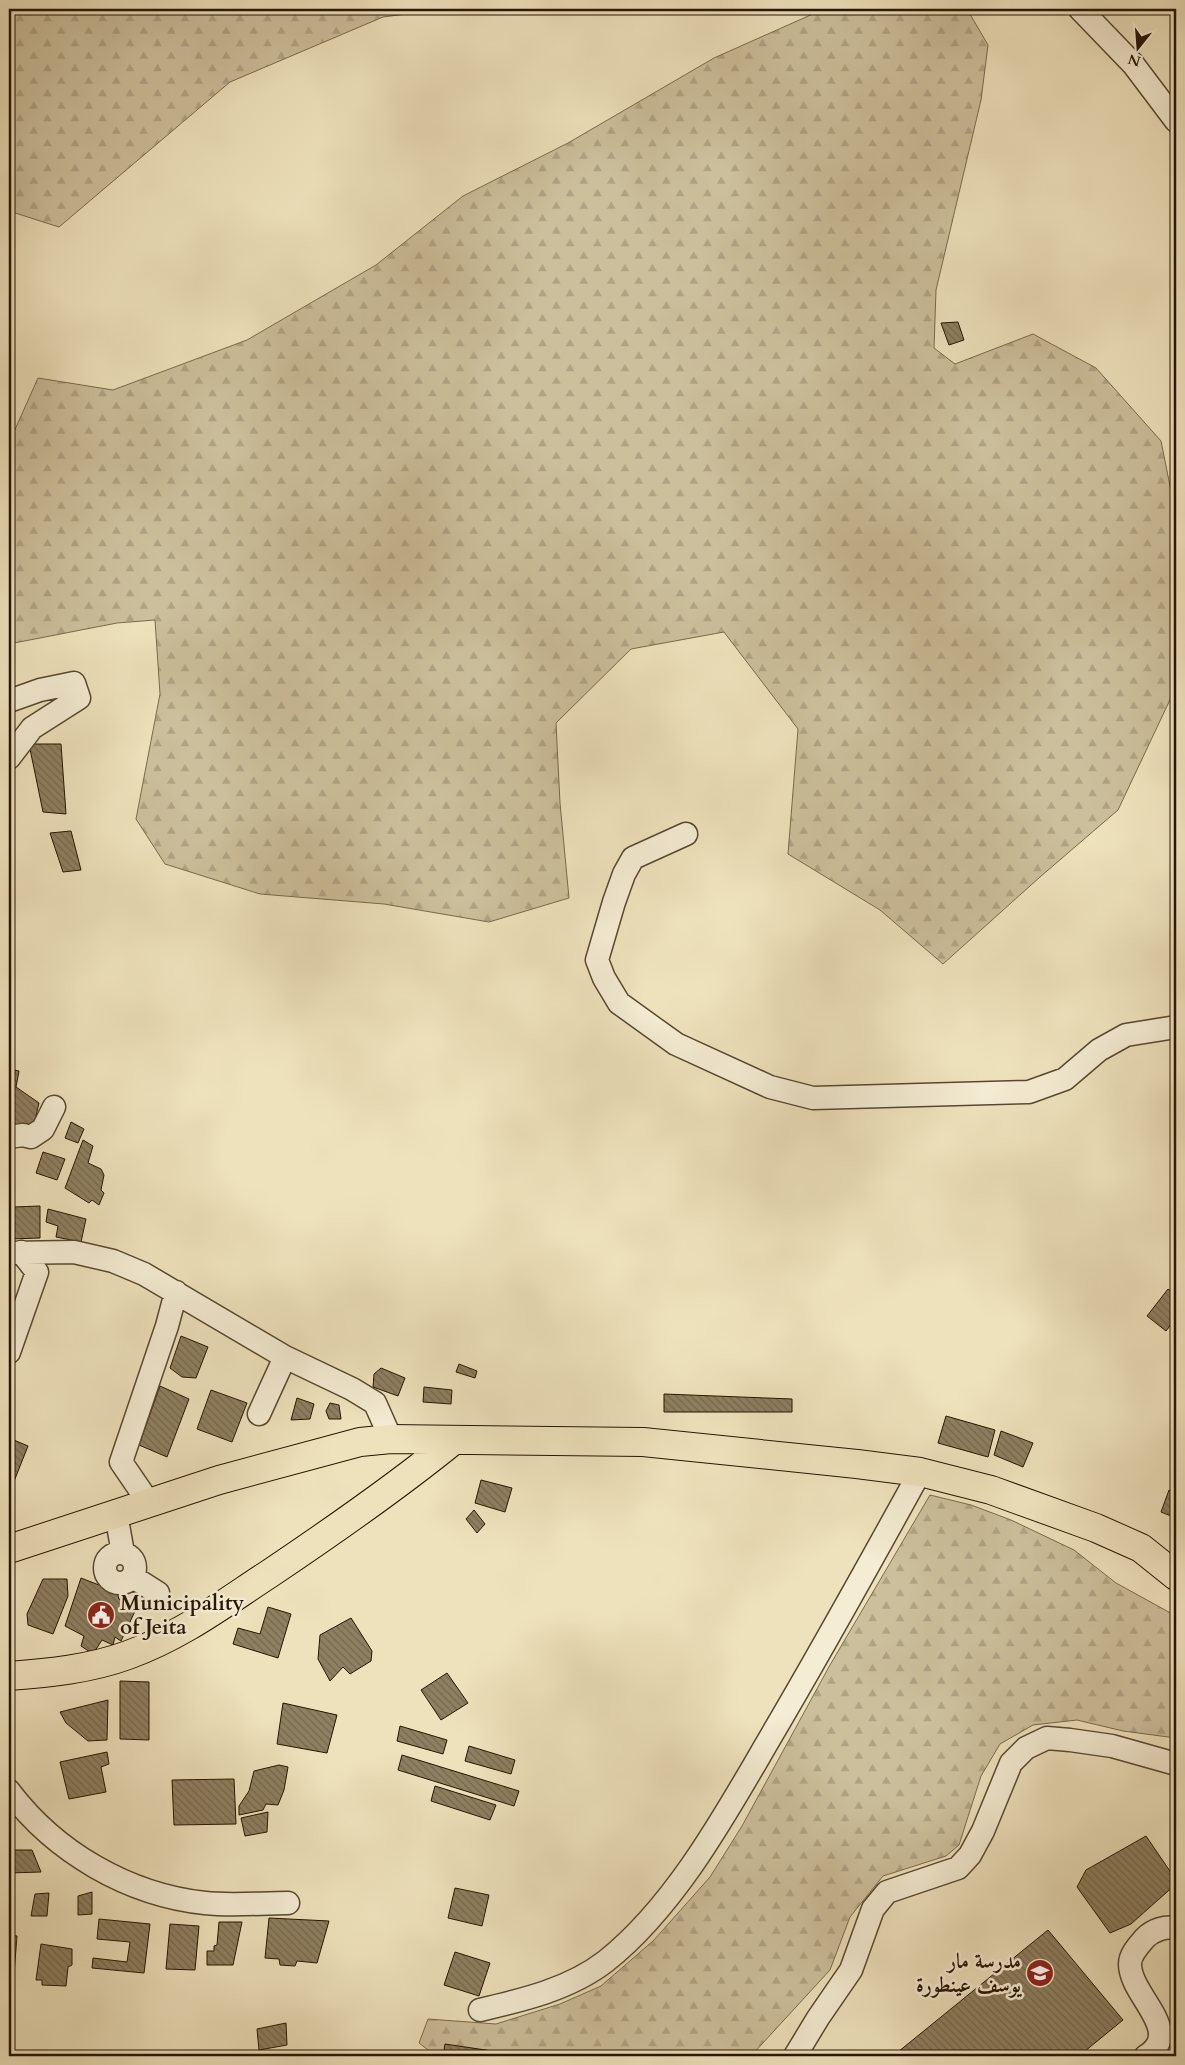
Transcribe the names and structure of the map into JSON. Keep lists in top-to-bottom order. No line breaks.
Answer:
{"places":{"public building":["Municipality of Jeita"],"school or university":["مدرسة مار يوسف عينطورة"]},"north":"bottom"}
